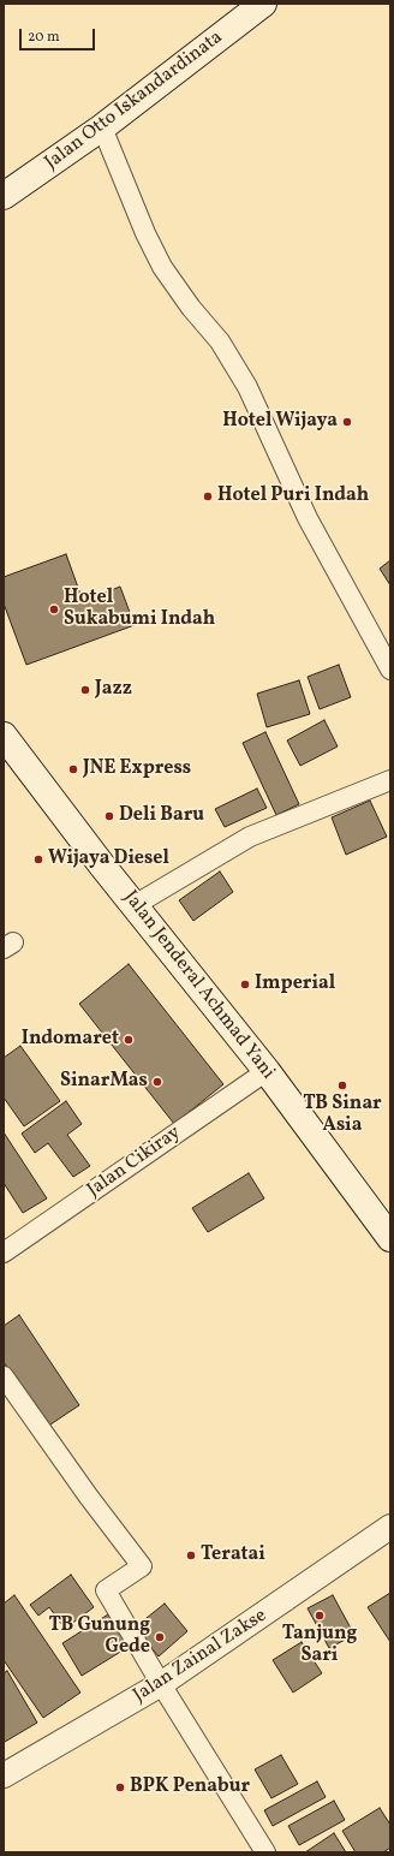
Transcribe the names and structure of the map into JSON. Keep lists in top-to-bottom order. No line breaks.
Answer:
{"streets":{"main road":["Jalan Otto Iskandardinata","Jalan Jenderal Achmad Yani"],"street":["Jalan Cikiray","Jalan Zainal Zakse"]},"crossings":[["Jalan Jenderal Achmad Yani","Jalan Cikiray"]],"places":["Hotel Wijaya","Hotel Puri Indah","Hotel Sukabumi Indah","Jazz","JNE Express","Deli Baru","Wijaya Diesel","Imperial","Indomaret","SinarMas","TB Sinar Asia","Teratai","Tanjung Sari","TB Gunung Gede","BPK Penabur"],"scale_bar":"20 m"}
